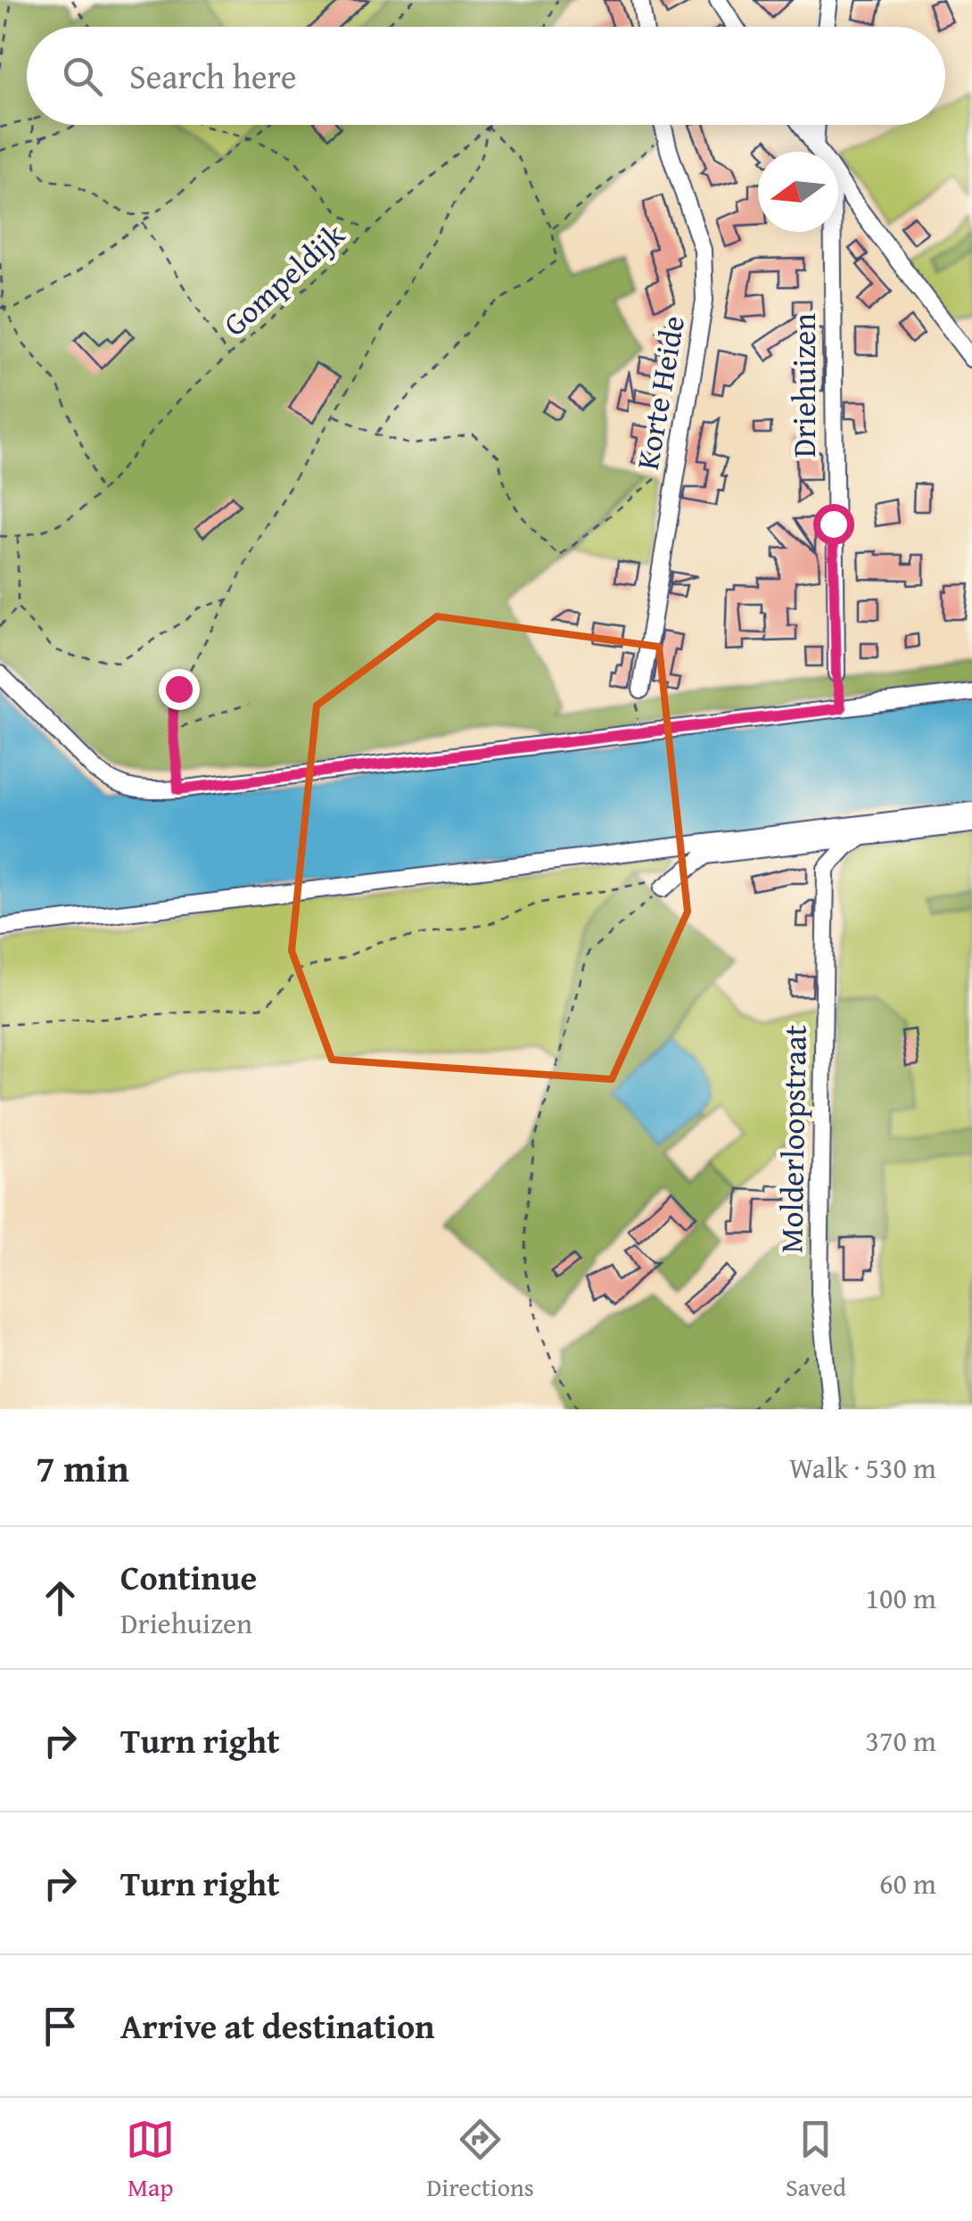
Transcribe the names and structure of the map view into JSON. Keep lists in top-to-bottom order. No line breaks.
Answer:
{"streets":{"street":["Driehuizen","Korte Heide","Molderloopstraat"],"path":["Gompeldijk"]},"north":"left","page":{"search":"Search here","heading":["7 min","Walk · 530 m"],"list":[["Continue","Driehuizen","100 m"],["Turn right","370 m"],["Turn right","60 m"],"Arrive at destination"],"nav":["Map","Directions","Saved"]}}
